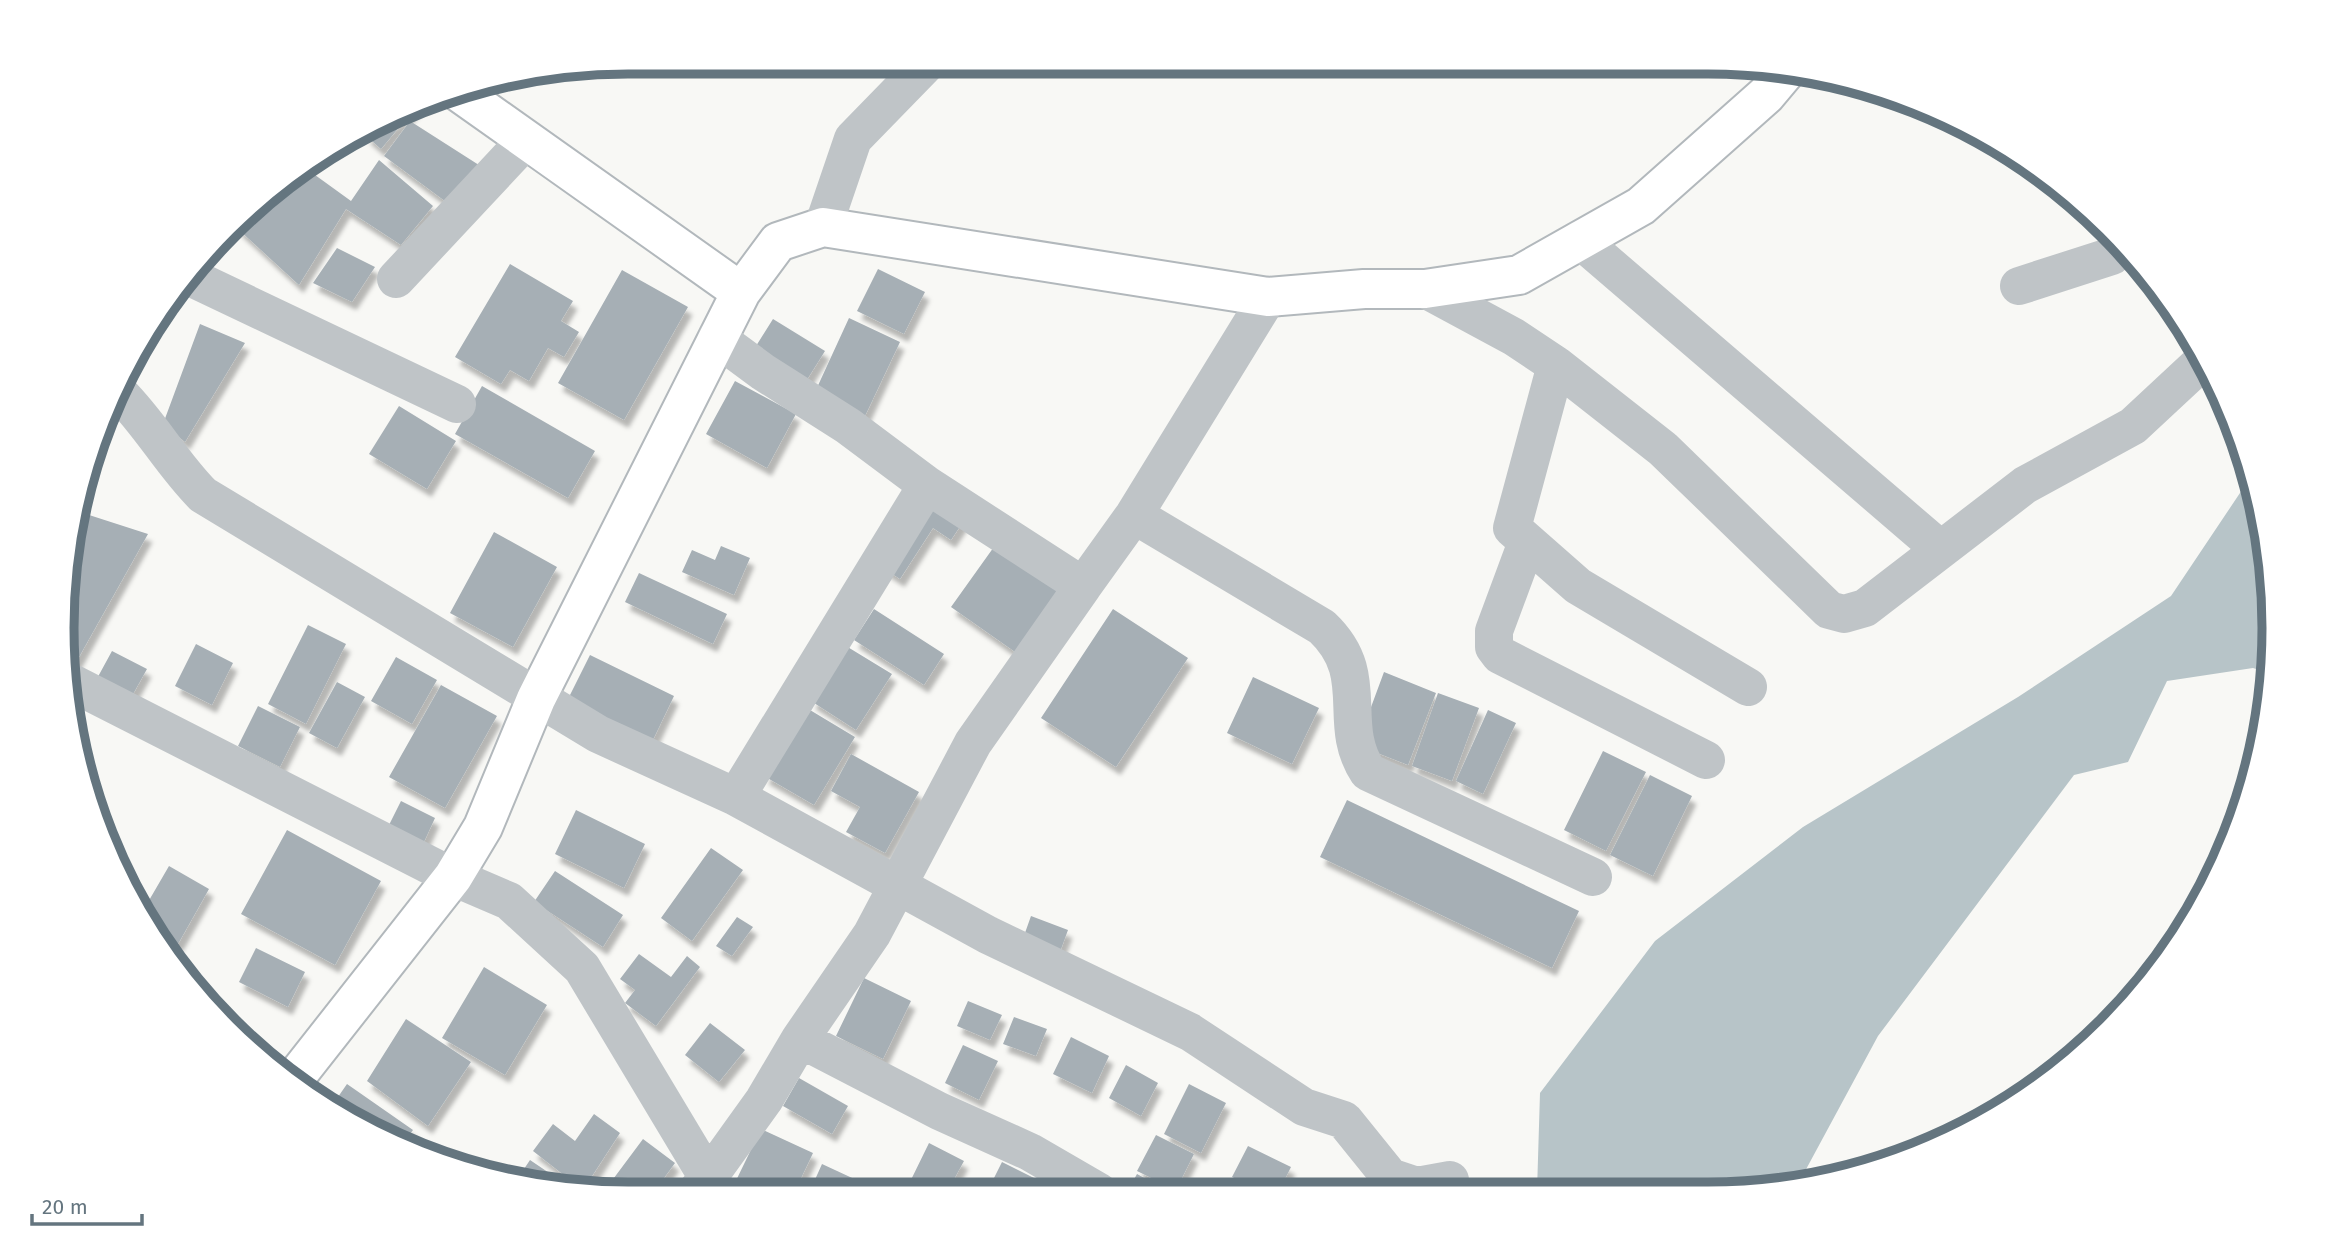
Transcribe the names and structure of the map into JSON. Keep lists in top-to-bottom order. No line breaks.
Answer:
{"scale_bar":"20 m"}
